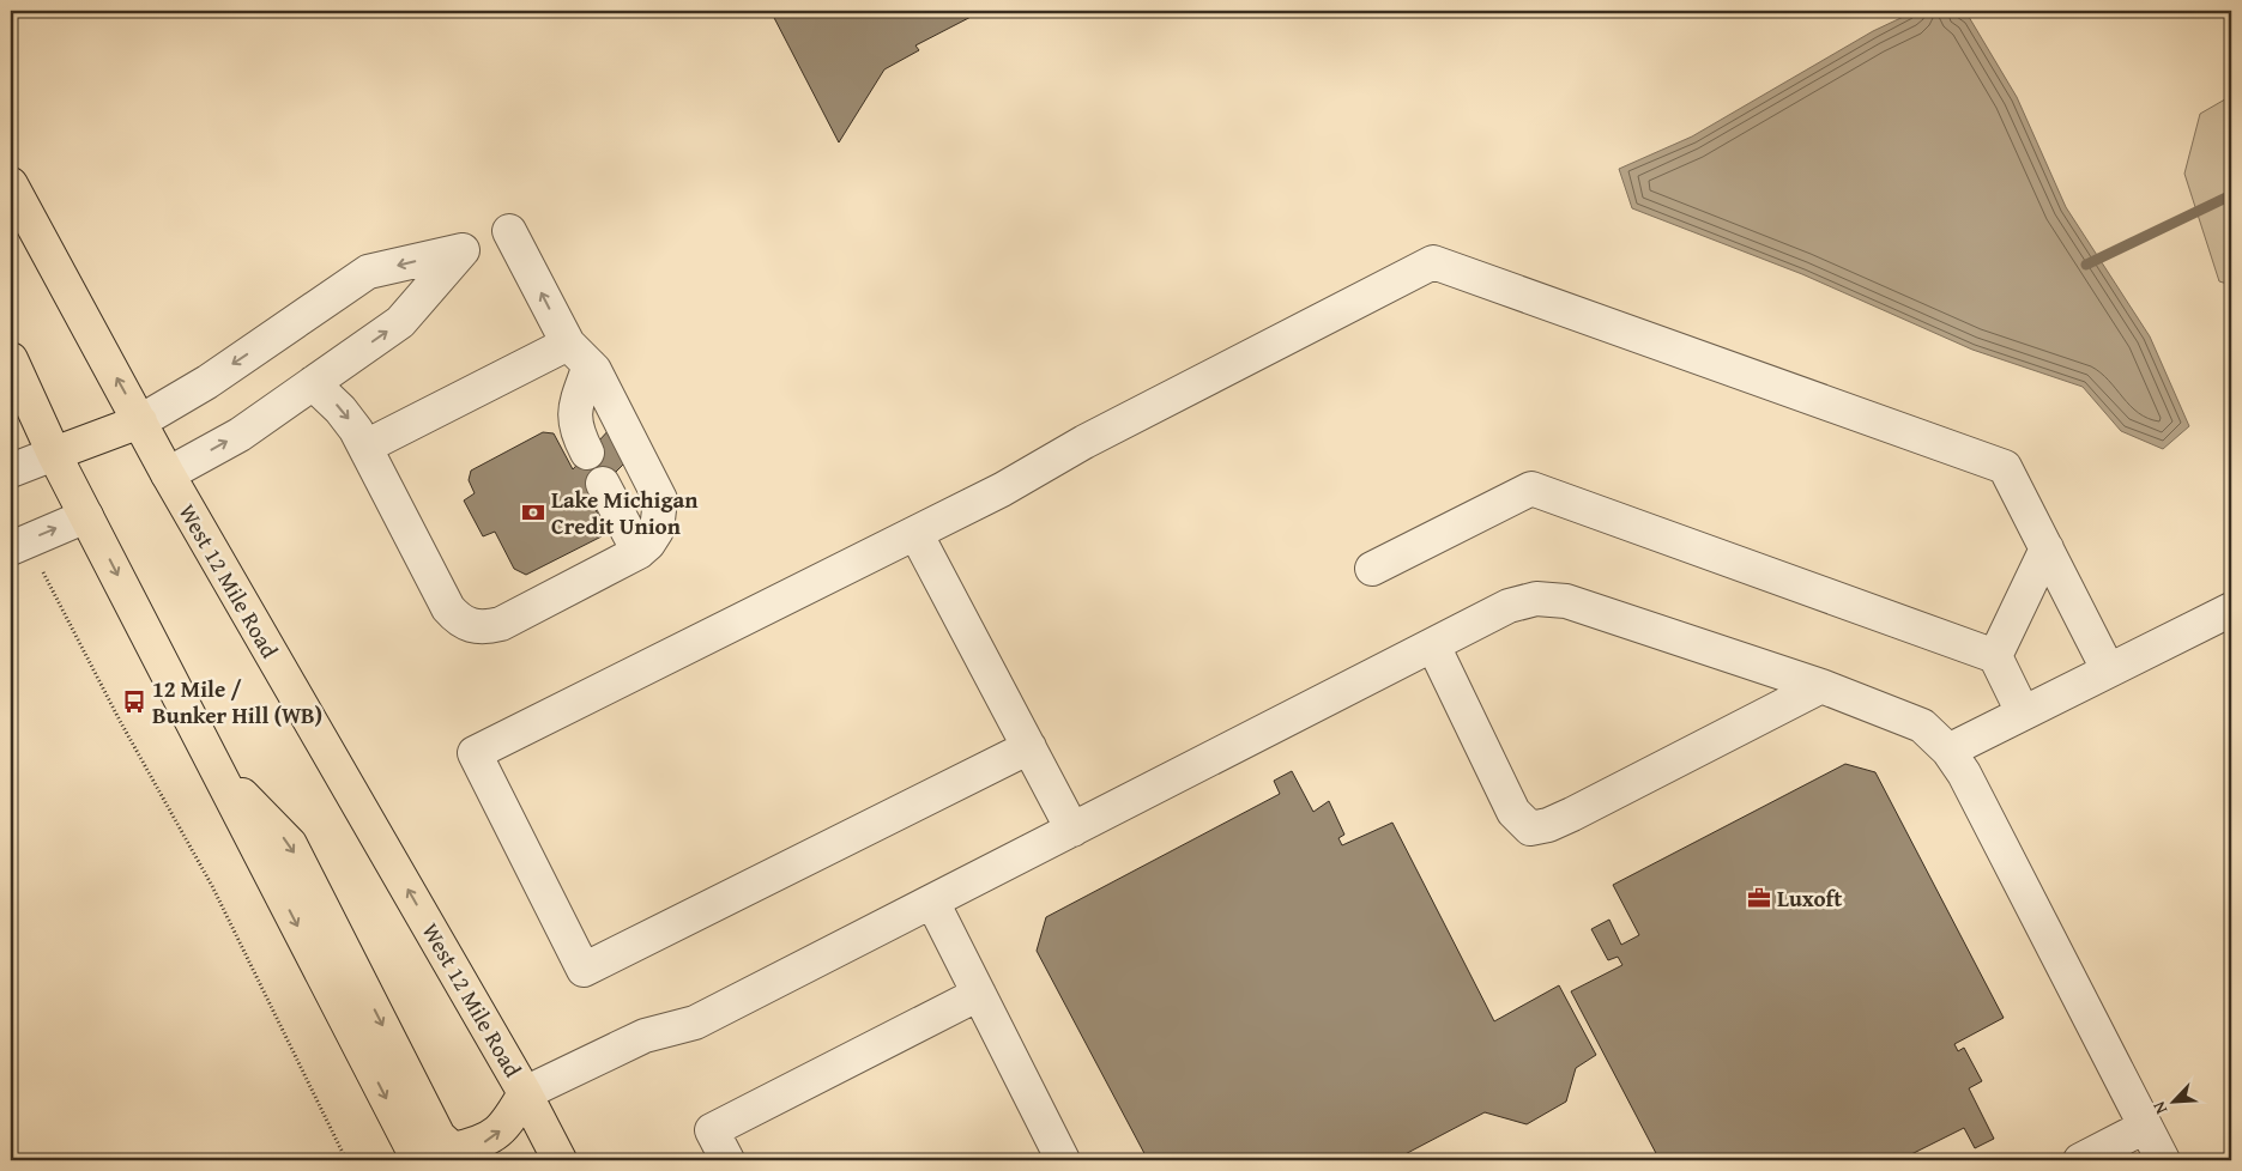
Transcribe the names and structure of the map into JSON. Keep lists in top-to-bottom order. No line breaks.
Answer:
{"streets":{"main road":["West 12 Mile Road"]},"places":{"bank":["Lake Michigan Credit Union"],"bus stop":["12 Mile / Bunker Hill (WB)"],"office":["Luxoft"]},"north":"bottom left"}
